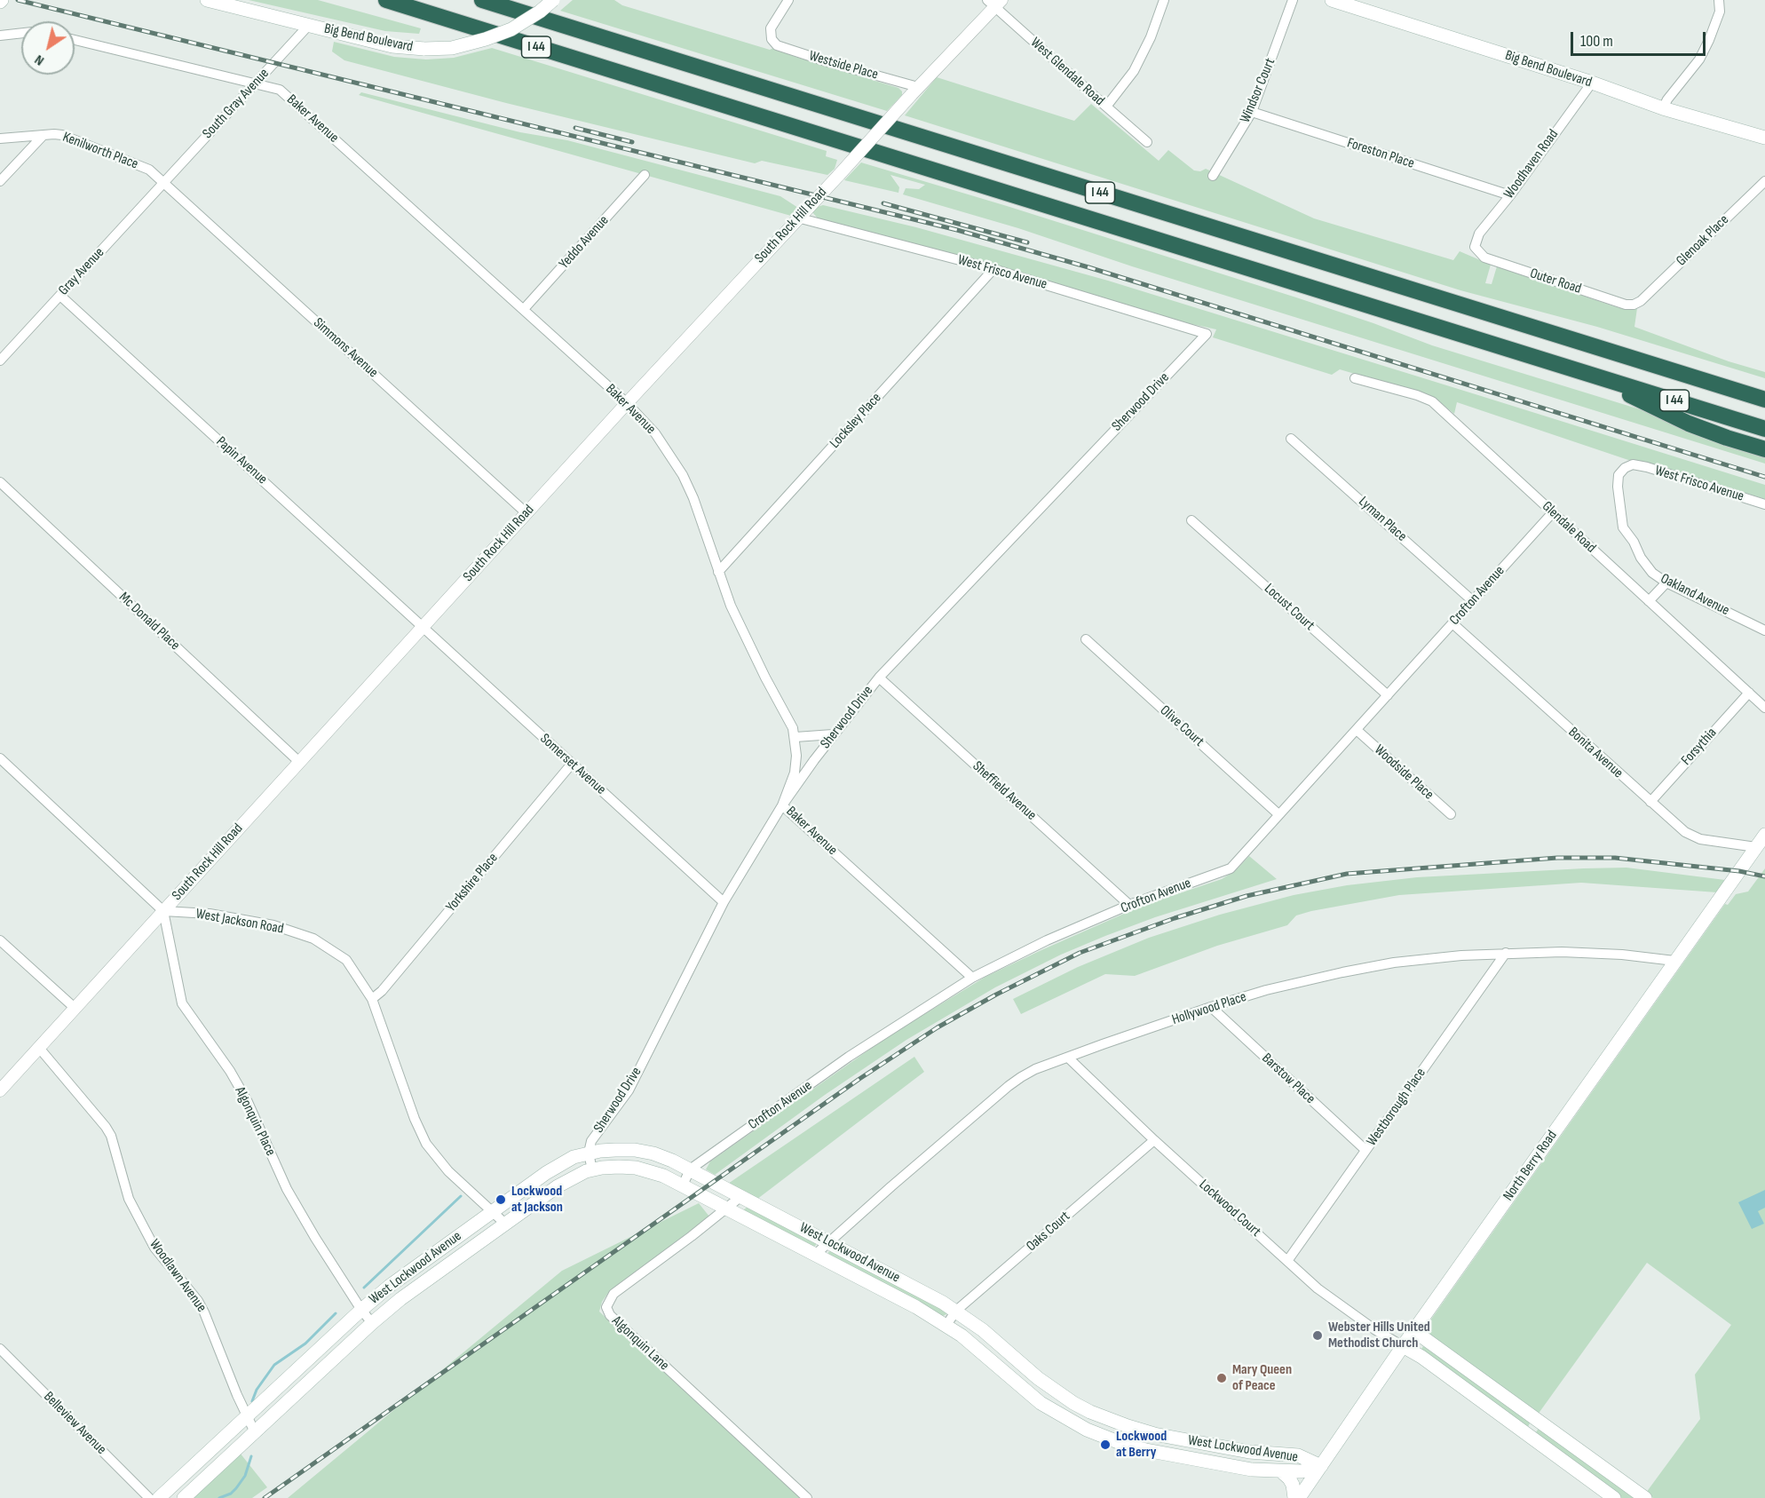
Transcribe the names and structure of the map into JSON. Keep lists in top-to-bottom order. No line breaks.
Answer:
{"streets":{"highway":["I 44"],"main road":["Big Bend Boulevard","North Berry Road","West Lockwood Avenue"],"street":["Westside Place","West Glendale Road","Windsor Court","South Gray Avenue","Baker Avenue","Kenilworth Place","Foreston Place","Woodhaven Road","South Rock Hill Road","Glenoak Place","Yeddo Avenue","Gray Avenue","West Frisco Avenue","Outer Road","Simmons Avenue","Sherwood Drive","Locksley Place","Papin Avenue","Lyman Place","Glendale Road","Oakland Avenue","Crofton Avenue","Locust Court","Mc Donald Place","Olive Court","Forsythia","Bonita Avenue","Somerset Avenue","Woodside Place","Sheffield Avenue","Yorkshire Place","West Jackson Road","Hollywood Place","Barstow Place","Westborough Place","Algonquin Place","Lockwood Court","Oaks Court","Woodlawn Avenue","Algonquin Lane","Belleview Avenue"]},"crossings":[["Big Bend Boulevard","South Gray Avenue"],["Big Bend Boulevard","Woodhaven Road"],["Westside Place","South Rock Hill Road"],["West Glendale Road","South Rock Hill Road"],["Windsor Court","Foreston Place"],["South Gray Avenue","Baker Avenue"],["South Gray Avenue","Kenilworth Place"],["South Gray Avenue","Gray Avenue"],["South Gray Avenue","Simmons Avenue"],["Baker Avenue","South Rock Hill Road"],["Baker Avenue","Yeddo Avenue"],["Baker Avenue","Sherwood Drive"],["Baker Avenue","Locksley Place"],["Baker Avenue","Crofton Avenue"],["Kenilworth Place","Gray Avenue"],["Kenilworth Place","Simmons Avenue"],["Foreston Place","Woodhaven Road"],["Woodhaven Road","Outer Road"],["South Rock Hill Road","West Frisco Avenue"],["South Rock Hill Road","Simmons Avenue"],["South Rock Hill Road","Papin Avenue"],["South Rock Hill Road","Mc Donald Place"],["South Rock Hill Road","Somerset Avenue"],["South Rock Hill Road","West Jackson Road"],["South Rock Hill Road","Algonquin Place"],["South Rock Hill Road","Woodlawn Avenue"],["Glenoak Place","Outer Road"],["Gray Avenue","Simmons Avenue"],["Gray Avenue","Papin Avenue"],["West Frisco Avenue","Sherwood Drive"],["West Frisco Avenue","Locksley Place"],["West Frisco Avenue","Oakland Avenue"],["Sherwood Drive","Somerset Avenue"],["Sherwood Drive","Sheffield Avenue"],["Sherwood Drive","West Lockwood Avenue"],["Papin Avenue","Somerset Avenue"],["Lyman Place","Crofton Avenue"],["Glendale Road","Crofton Avenue"],["Glendale Road","Forsythia"],["Crofton Avenue","Locust Court"],["Crofton Avenue","Olive Court"],["Crofton Avenue","Bonita Avenue"],["Crofton Avenue","Woodside Place"],["Crofton Avenue","Sheffield Avenue"],["Crofton Avenue","West Lockwood Avenue"],["Forsythia","Bonita Avenue"],["Bonita Avenue","North Berry Road"],["Somerset Avenue","Yorkshire Place"],["Yorkshire Place","West Jackson Road"],["West Jackson Road","Algonquin Place"],["West Jackson Road","West Lockwood Avenue"],["Hollywood Place","Barstow Place"],["Hollywood Place","Westborough Place"],["Hollywood Place","North Berry Road"],["Hollywood Place","Lockwood Court"],["Hollywood Place","West Lockwood Avenue"],["Barstow Place","Westborough Place"],["Westborough Place","Lockwood Court"],["Algonquin Place","West Lockwood Avenue"],["North Berry Road","Lockwood Court"],["North Berry Road","West Lockwood Avenue"],["Lockwood Court","Oaks Court"],["Oaks Court","West Lockwood Avenue"],["West Lockwood Avenue","Woodlawn Avenue"],["West Lockwood Avenue","Algonquin Lane"]],"places":["Lockwood at Jackson","Webster Hills United Methodist Church","Mary Queen of Peace","Lockwood at Berry"],"scale_bar":"100 m","north":"bottom left"}
